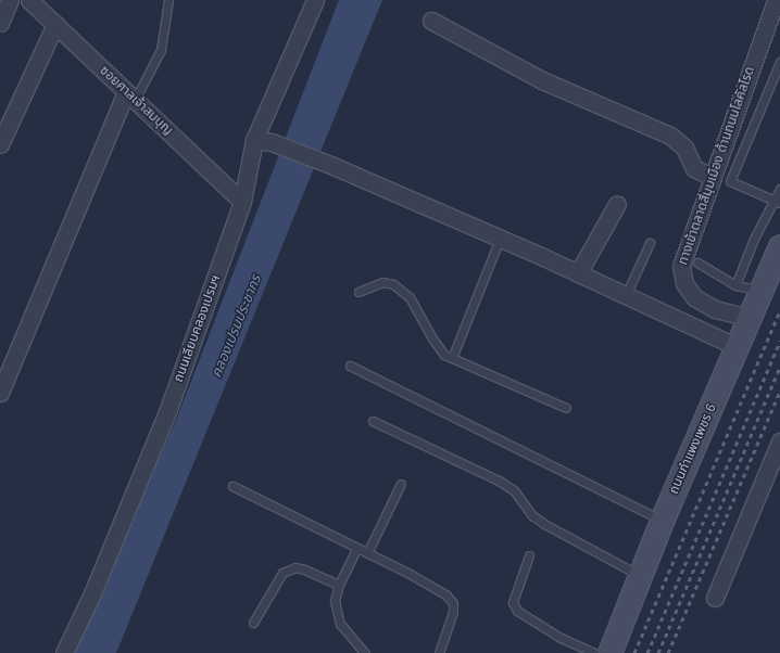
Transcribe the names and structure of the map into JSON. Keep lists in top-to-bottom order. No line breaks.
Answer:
{"streets":{"main road":["ถนนกำแพงเพชร 6"],"street":["ซอยศาลเจ้าสมบุญ","ทางเข้าตลาดสี่มุมเมือง ด้านถนนโลคัลโรด","ถนนเลียบคลองเปรมฯ"]},"crossings":[["ซอยศาลเจ้าสมบุญ","ถนนเลียบคลองเปรมฯ"],["ทางเข้าตลาดสี่มุมเมือง ด้านถนนโลคัลโรด","ถนนกำแพงเพชร 6"]],"water":["คลองเปรมประชากร"]}
